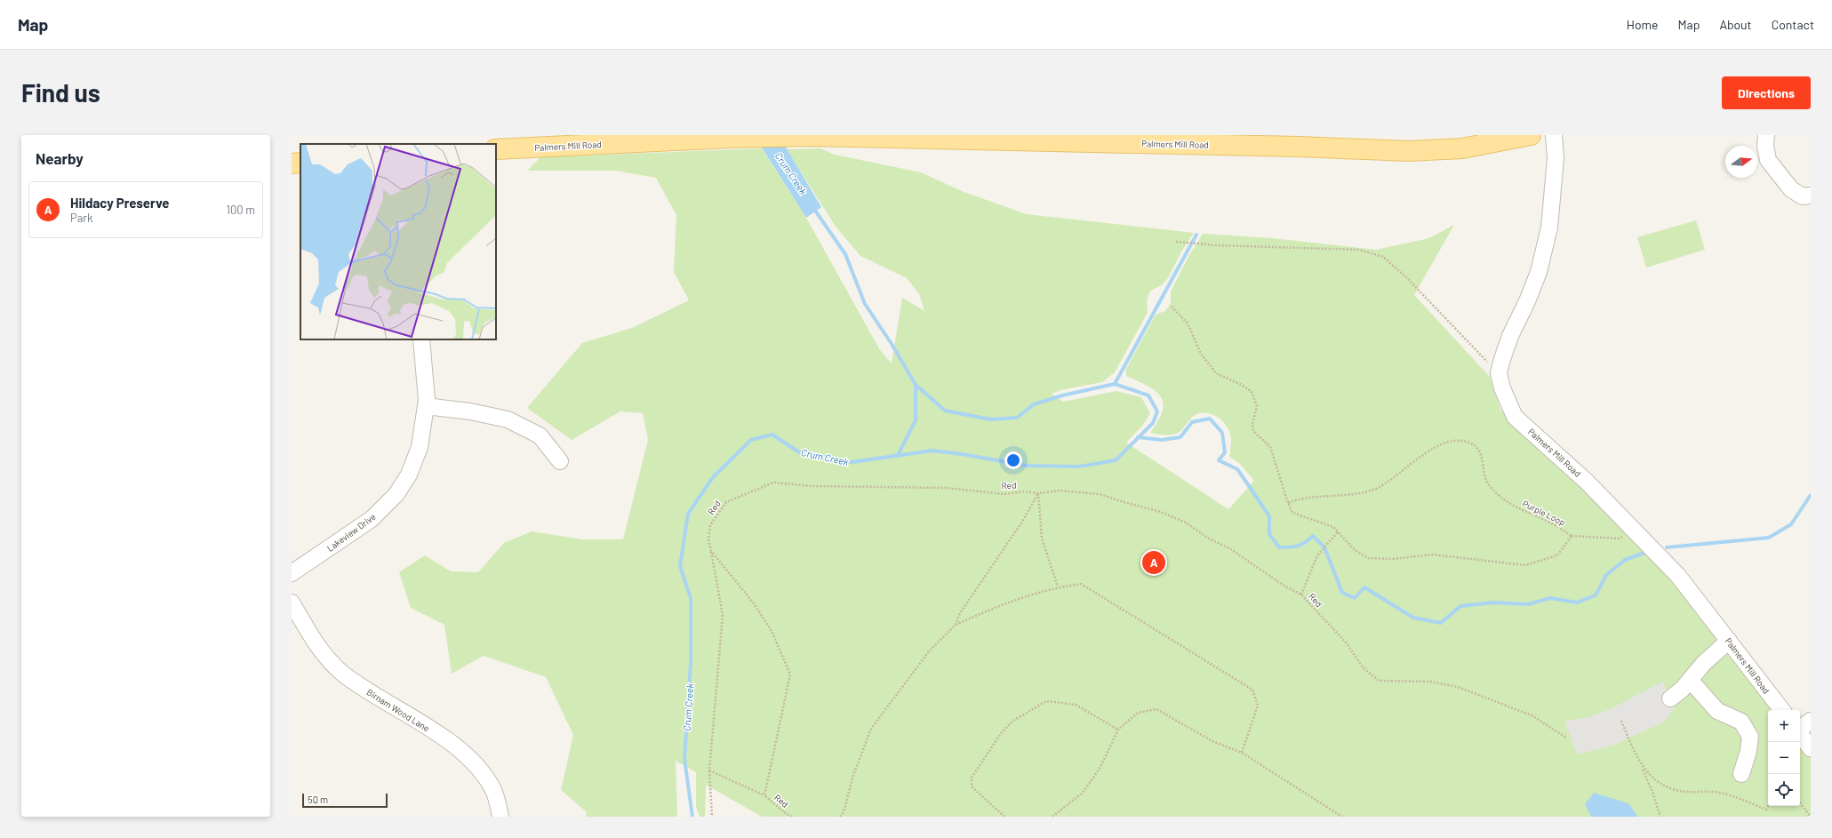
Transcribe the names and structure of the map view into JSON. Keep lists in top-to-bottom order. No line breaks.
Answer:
{"streets":{"main road":["Palmers Mill Road"],"street":["Lakeview Drive","Birnam Wood Lane"],"path":["Red","Purple Loop"]},"water":["Crum Creek"],"scale_bar":"50 m","north":"right","page":{"header":"Map","nav":["Home","Map","About","Contact"],"buttons":"Directions","title":"Find us","heading":"Nearby","list":[{"mark":"A","name":"Hildacy Preserve","note":"Park","value":"100 m"}],"pins":"A","map_buttons":["+","−"],"scale":"50 m"}}
